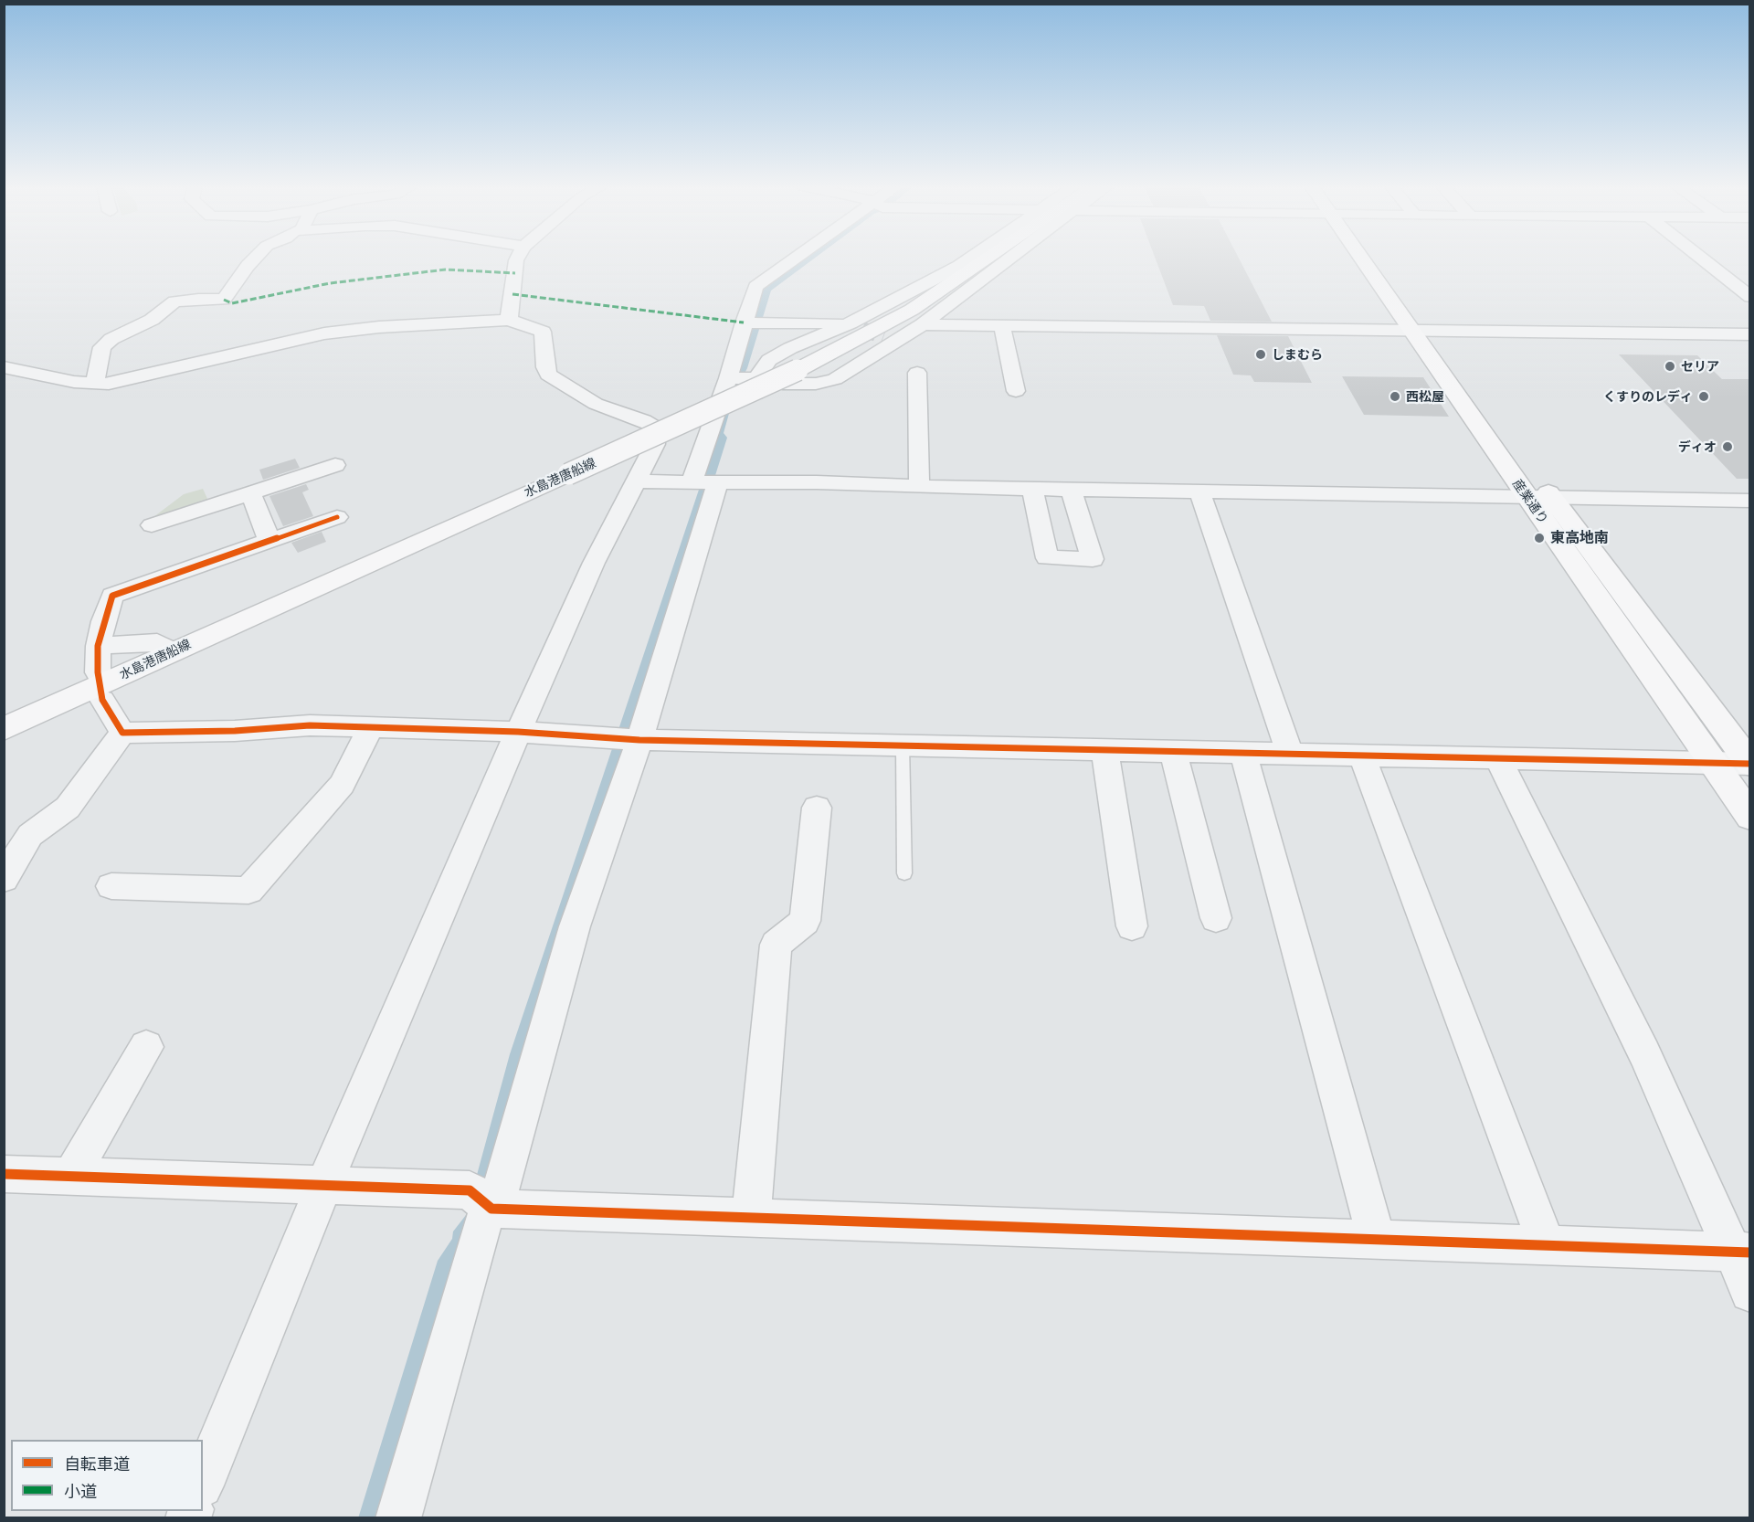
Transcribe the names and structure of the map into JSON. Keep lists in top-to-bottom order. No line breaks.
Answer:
{"streets":{"street":["水島港唐船線","産業通り"]},"places":["しまむら","セリア","西松屋","くすりのレディ","ディオ","東高地南"],"legend":["自転車道","小道"]}
